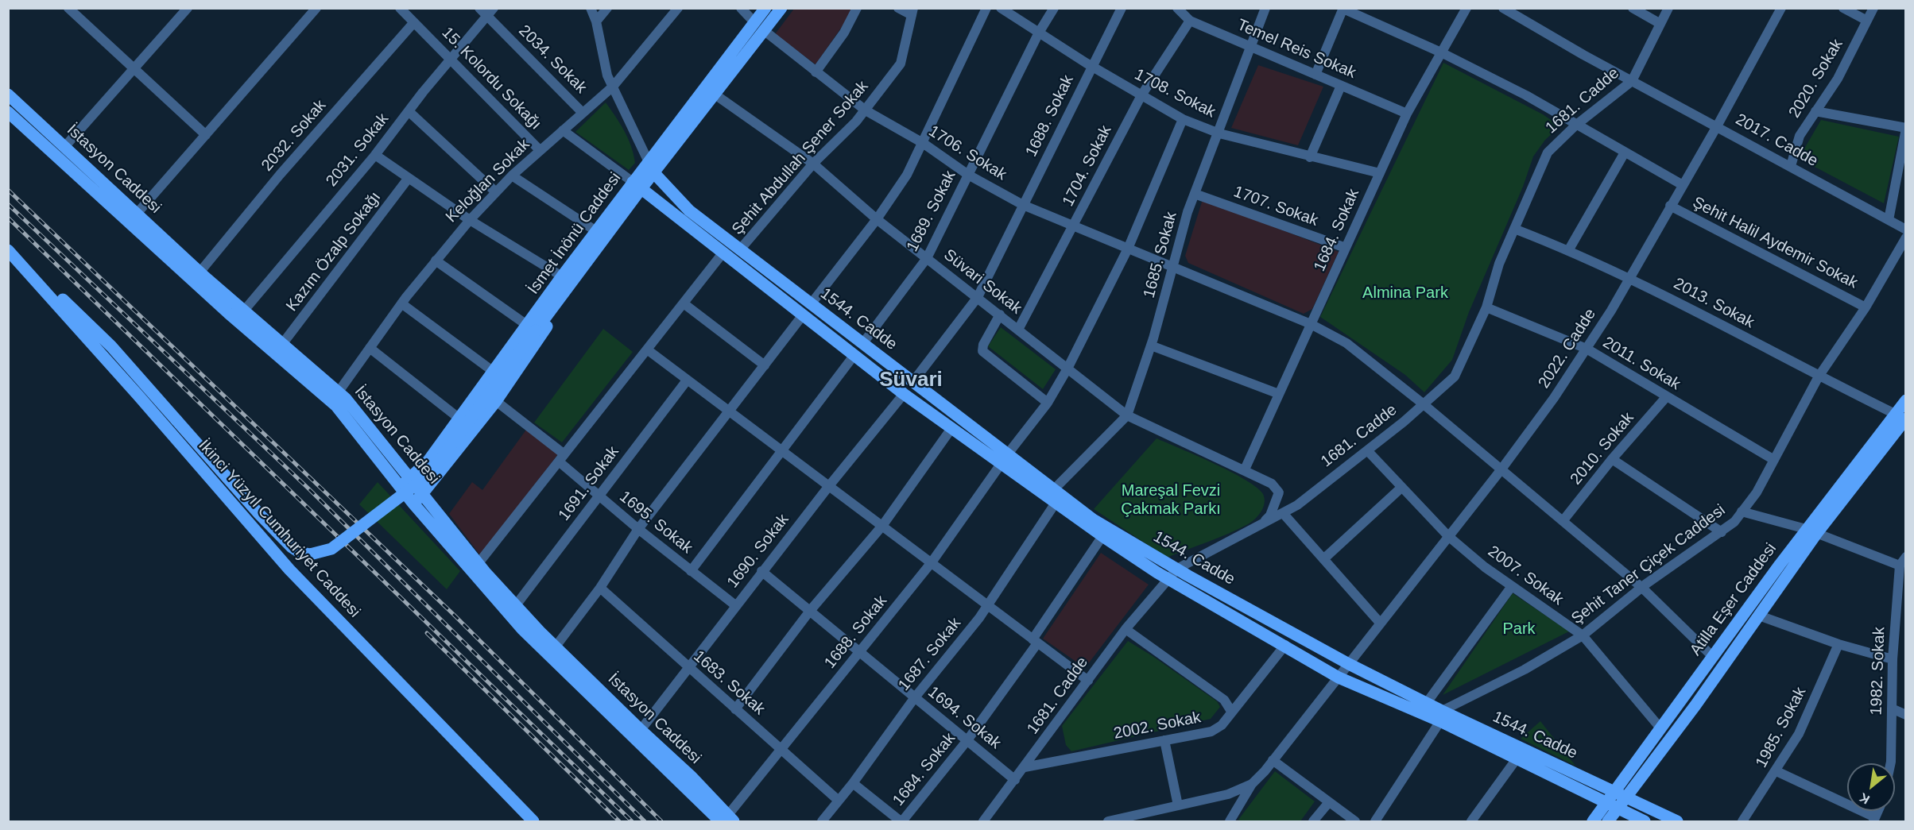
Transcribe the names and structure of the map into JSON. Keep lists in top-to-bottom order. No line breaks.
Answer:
{"streets":{"main road":["İstasyon Caddesi","İsmet İnönü Caddesi","1544. Cadde","İkinci Yüzyıl Cumhuriyet Caddesi","Atilla Eşer Caddesi"],"street":["Temel Reis Sokak","2034. Sokak","15. Kolordu Sokağı","2020. Sokak","1708. Sokak","1681. Cadde","1688. Sokak","2032. Sokak","2017. Cadde","2031. Sokak","1706. Sokak","Şehit Abdullah Şener Sokak","1704. Sokak","Keloğlan Sokak","1707. Sokak","1689. Sokak","1684. Sokak","Şehit Halil Aydemir Sokak","Kazım Özalp Sokağı","1685. Sokak","Süvari Sokak","2013. Sokak","2022. Cadde","2011. Sokak","2010. Sokak","1691. Sokak","1695. Sokak","1690. Sokak","Şehit Taner Çiçek Caddesi","2007. Sokak","1687. Sokak","1982. Sokak","1683. Sokak","1694. Sokak","2002. Sokak","1985. Sokak"]},"crossings":[["Temel Reis Sokak","1704. Sokak"],["Temel Reis Sokak","1684. Sokak"],["Temel Reis Sokak","1685. Sokak"],["2034. Sokak","2031. Sokak"],["2034. Sokak","Keloğlan Sokak"],["15. Kolordu Sokağı","2032. Sokak"],["15. Kolordu Sokağı","2031. Sokak"],["15. Kolordu Sokağı","Keloğlan Sokak"],["2020. Sokak","2017. Cadde"],["1708. Sokak","1688. Sokak"],["1708. Sokak","1704. Sokak"],["1708. Sokak","1689. Sokak"],["1708. Sokak","1684. Sokak"],["1708. Sokak","1685. Sokak"],["1681. Cadde","2017. Cadde"],["1681. Cadde","1706. Sokak"],["1681. Cadde","Süvari Sokak"],["1681. Cadde","2013. Sokak"],["1681. Cadde","1544. Cadde"],["1681. Cadde","2011. Sokak"],["1681. Cadde","2007. Sokak"],["1681. Cadde","1694. Sokak"],["1681. Cadde","2002. Sokak"],["1688. Sokak","1706. Sokak"],["1688. Sokak","İstasyon Caddesi"],["1688. Sokak","Süvari Sokak"],["1688. Sokak","1544. Cadde"],["1688. Sokak","1683. Sokak"],["1688. Sokak","1694. Sokak"],["2032. Sokak","İstasyon Caddesi"],["2017. Cadde","2022. Cadde"],["2031. Sokak","İstasyon Caddesi"],["1706. Sokak","Şehit Abdullah Şener Sokak"],["1706. Sokak","1704. Sokak"],["1706. Sokak","1689. Sokak"],["1706. Sokak","1684. Sokak"],["1706. Sokak","1685. Sokak"],["1706. Sokak","2022. Cadde"],["1706. Sokak","2010. Sokak"],["1706. Sokak","Şehit Taner Çiçek Caddesi"],["1706. Sokak","Atilla Eşer Caddesi"],["Şehit Abdullah Şener Sokak","Süvari Sokak"],["Şehit Abdullah Şener Sokak","1544. Cadde"],["1704. Sokak","Süvari Sokak"],["İstasyon Caddesi","Keloğlan Sokak"],["İstasyon Caddesi","İsmet İnönü Caddesi"],["İstasyon Caddesi","Kazım Özalp Sokağı"],["İstasyon Caddesi","1691. Sokak"],["İstasyon Caddesi","1690. Sokak"],["1707. Sokak","1684. Sokak"],["1707. Sokak","1685. Sokak"],["1689. Sokak","Süvari Sokak"],["1689. Sokak","1544. Cadde"],["1684. Sokak","Süvari Sokak"],["1684. Sokak","1544. Cadde"],["1684. Sokak","1694. Sokak"],["İsmet İnönü Caddesi","1544. Cadde"],["İsmet İnönü Caddesi","1695. Sokak"],["Şehit Halil Aydemir Sokak","2022. Cadde"],["Şehit Halil Aydemir Sokak","Şehit Taner Çiçek Caddesi"],["1685. Sokak","Süvari Sokak"],["1685. Sokak","1544. Cadde"],["2013. Sokak","2022. Cadde"],["2013. Sokak","Şehit Taner Çiçek Caddesi"],["2013. Sokak","Atilla Eşer Caddesi"],["1544. Cadde","2022. Cadde"],["1544. Cadde","1690. Sokak"],["1544. Cadde","Şehit Taner Çiçek Caddesi"],["1544. Cadde","Atilla Eşer Caddesi"],["1544. Cadde","1687. Sokak"],["1544. Cadde","2002. Sokak"],["2022. Cadde","2011. Sokak"],["2022. Cadde","2007. Sokak"],["2011. Sokak","2010. Sokak"],["2011. Sokak","Şehit Taner Çiçek Caddesi"],["1691. Sokak","1695. Sokak"],["1695. Sokak","1690. Sokak"],["1690. Sokak","1683. Sokak"],["1690. Sokak","1694. Sokak"],["Şehit Taner Çiçek Caddesi","2007. Sokak"],["2007. Sokak","Atilla Eşer Caddesi"],["1687. Sokak","1683. Sokak"],["1687. Sokak","1694. Sokak"]],"districts":["Süvari"],"parks":["Almina Park","Mareşal Fevzi Çakmak Parkı","Park"],"north":"bottom left"}
